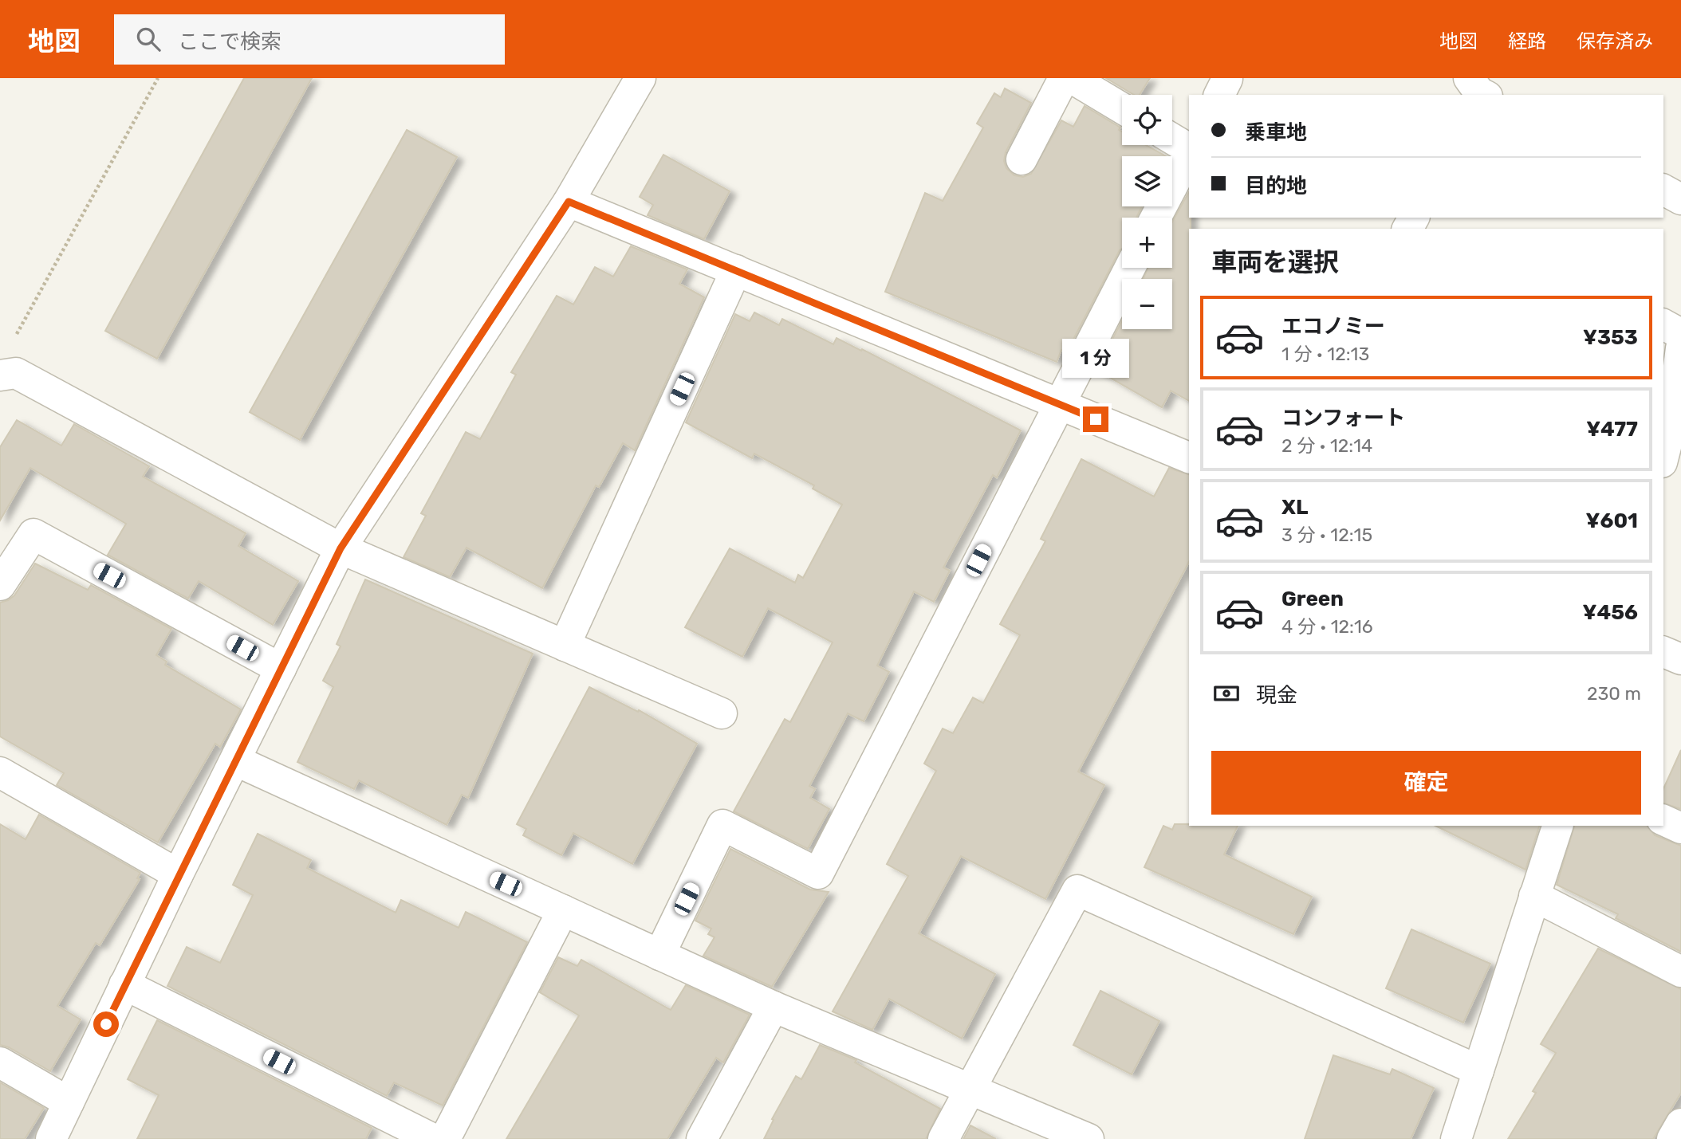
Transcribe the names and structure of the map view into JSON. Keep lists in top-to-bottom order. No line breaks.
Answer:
{"page":{"header":"地図","search":"ここで検索","nav":["地図","経路","保存済み"],"map_buttons":["+","−"],"banner":["乗車地","目的地"],"heading":"車両を選択","list":[{"name":"エコノミー","note":"1 分 · 12:13","value":"¥353"},{"name":"コンフォート","note":"2 分 · 12:14","value":"¥477"},{"name":"XL","note":"3 分 · 12:15","value":"¥601"},{"name":"Green","note":"4 分 · 12:16","value":"¥456"}],"bubble":"1 分","pay":["現金","230 m"],"buttons":"確定"}}
